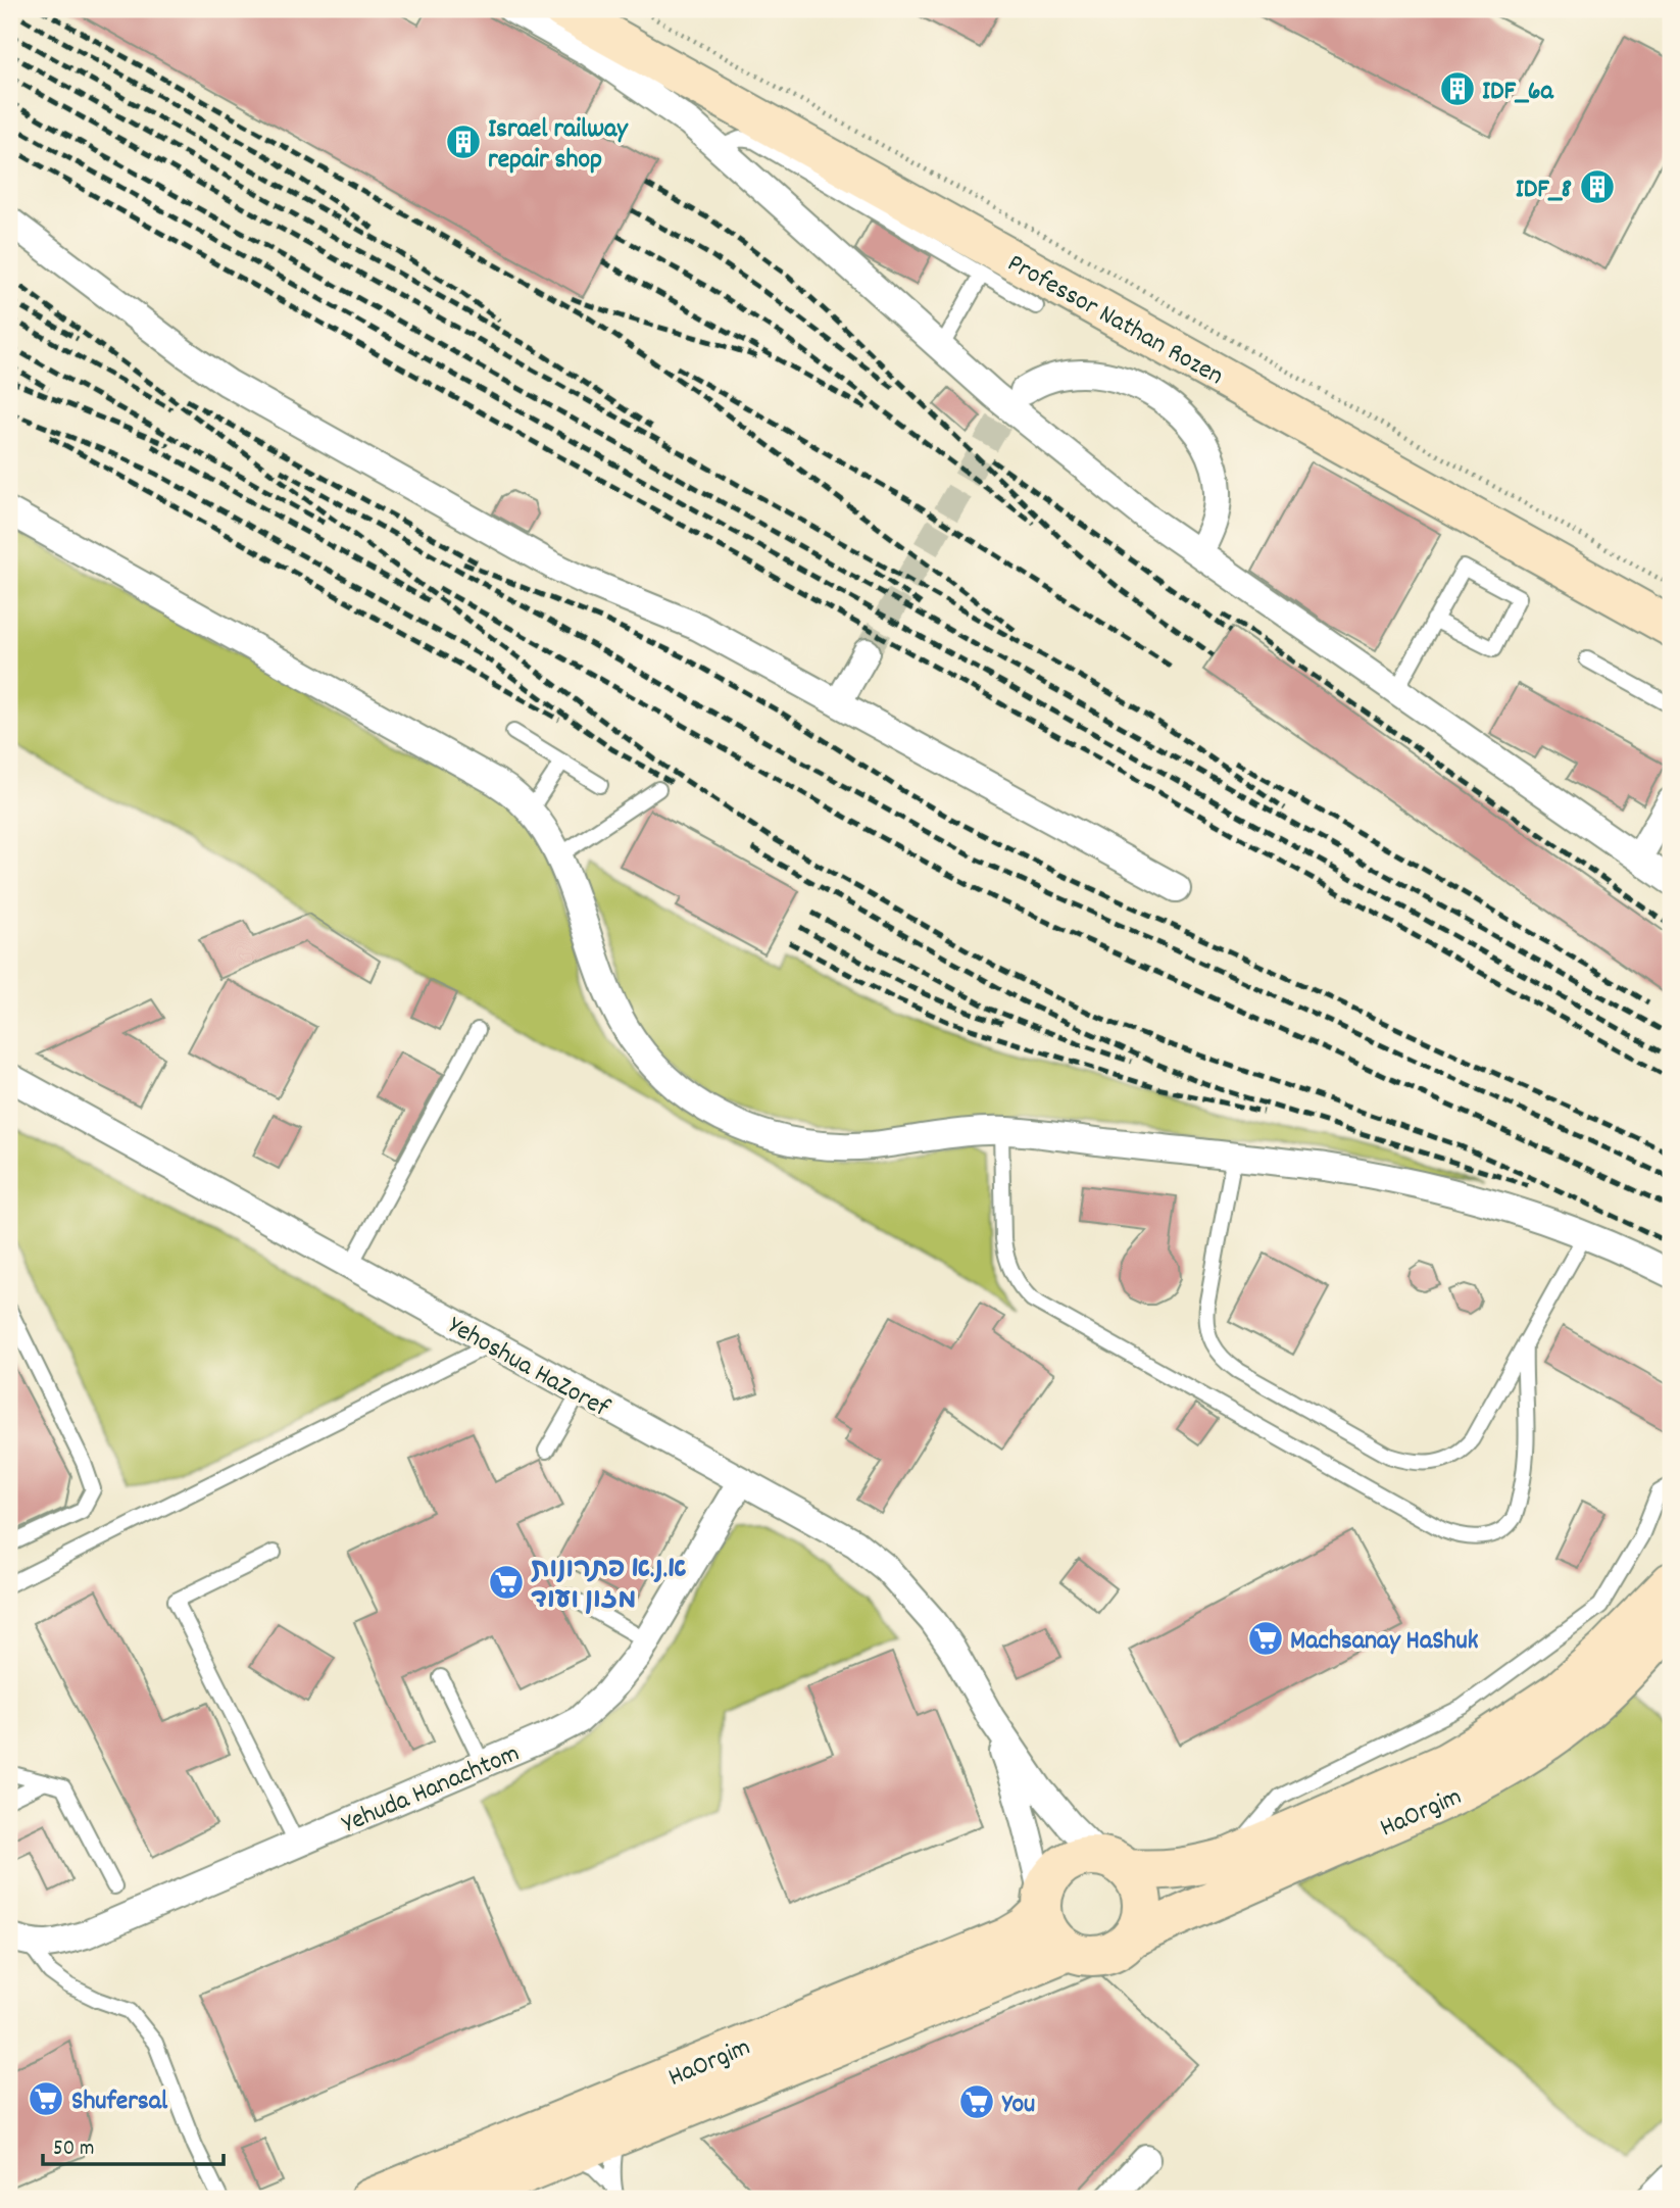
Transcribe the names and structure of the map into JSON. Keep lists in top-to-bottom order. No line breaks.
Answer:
{"streets":{"street":["Professor Nathan Rozen","Yehoshua HaZoref","Yehuda Hanachtom","HaOrgim"]},"crossings":[["Yehoshua HaZoref","Yehuda Hanachtom"],["Yehoshua HaZoref","HaOrgim"]],"places":{"building":["IDF_6a","Israel railway repair shop","IDF_8"],"supermarket":["א.נ.א פתרונות מזון ועוד","Machsanay HaShuk","Shufersal","You"]},"scale_bar":"50 m"}
